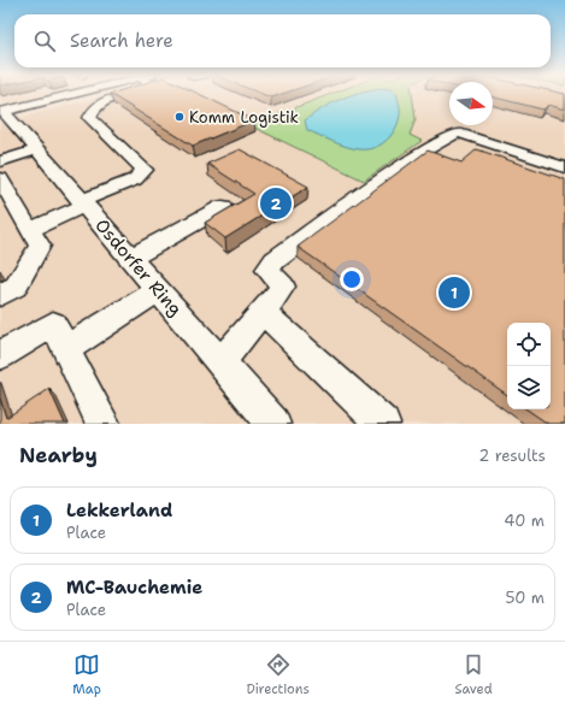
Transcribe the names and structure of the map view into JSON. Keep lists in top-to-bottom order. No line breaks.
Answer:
{"streets":{"street":["Osdorfer Ring"]},"places":["Komm Logistik"],"north":"right","page":{"search":"Search here","pins":["2","1"],"heading":["Nearby","2 results"],"list":[{"mark":"1","name":"Lekkerland","note":"Place","value":"40 m"},{"mark":"2","name":"MC-Bauchemie","note":"Place","value":"50 m"}],"nav":["Map","Directions","Saved"]}}
